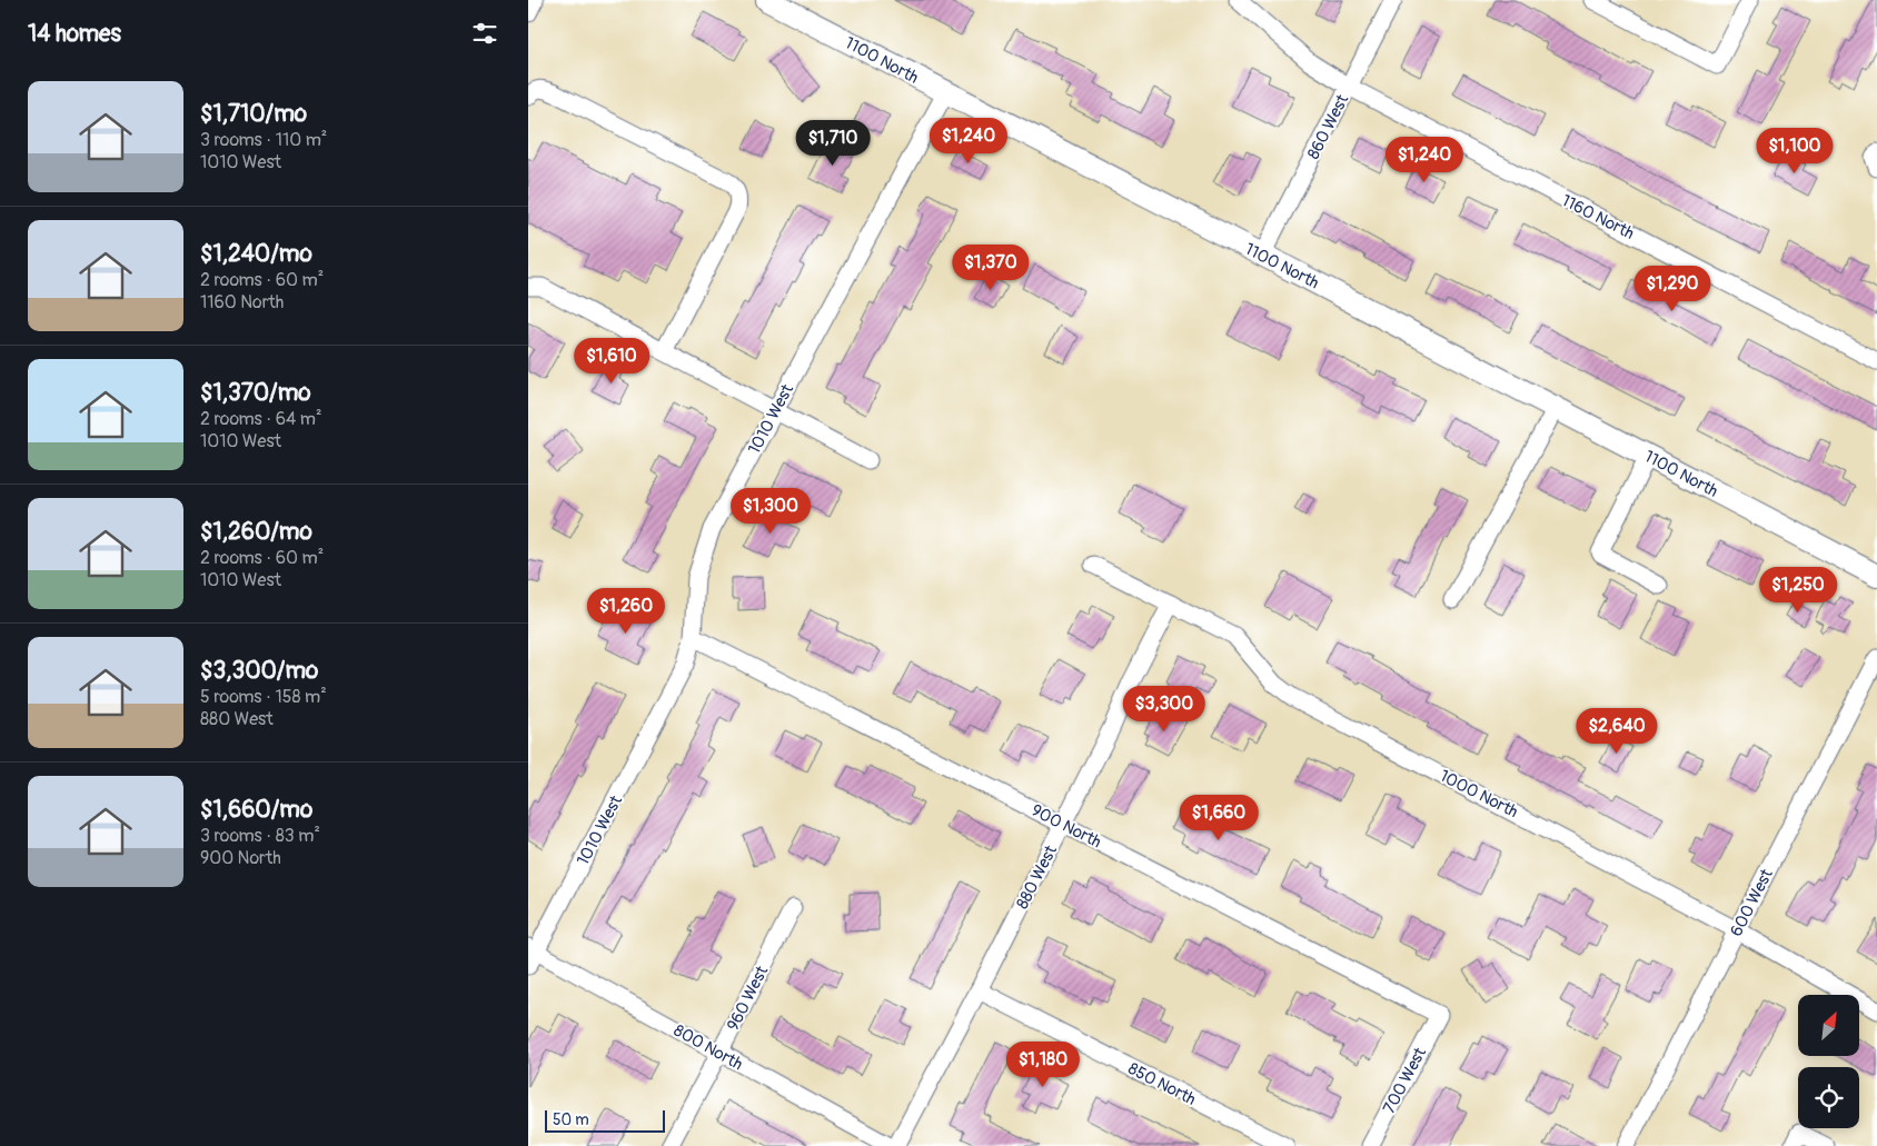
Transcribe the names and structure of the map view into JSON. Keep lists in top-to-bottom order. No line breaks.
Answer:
{"streets":{"main road":["1100 North"],"street":["860 West","1160 North","1010 West","1000 North","900 North","880 West","600 West","960 West","800 North","700 West","850 North"]},"crossings":[["1100 North","860 West"],["1100 North","1010 West"],["860 West","1160 North"],["1010 West","900 North"],["1010 West","800 North"],["1000 North","880 West"],["1000 North","600 West"],["900 North","880 West"],["900 North","700 West"],["880 West","850 North"],["960 West","800 North"]],"scale_bar":"50 m","north":"top right","page":{"heading":"14 homes","list":[{"name":"$1,710/mo","note":"3 rooms · 110 m² · 1010 West"},{"name":"$1,240/mo","note":"2 rooms · 60 m² · 1160 North"},{"name":"$1,370/mo","note":"2 rooms · 64 m² · 1010 West"},{"name":"$1,260/mo","note":"2 rooms · 60 m² · 1010 West"},{"name":"$3,300/mo","note":"5 rooms · 158 m² · 880 West"},{"name":"$1,660/mo","note":"3 rooms · 83 m² · 900 North"}],"price":["$1,240","$1,710","$1,100","$1,240","$1,370","$1,290","$1,610","$1,300","$1,250","$1,260","$3,300","$2,640","$1,660","$1,180"],"scale":"50 m"}}
